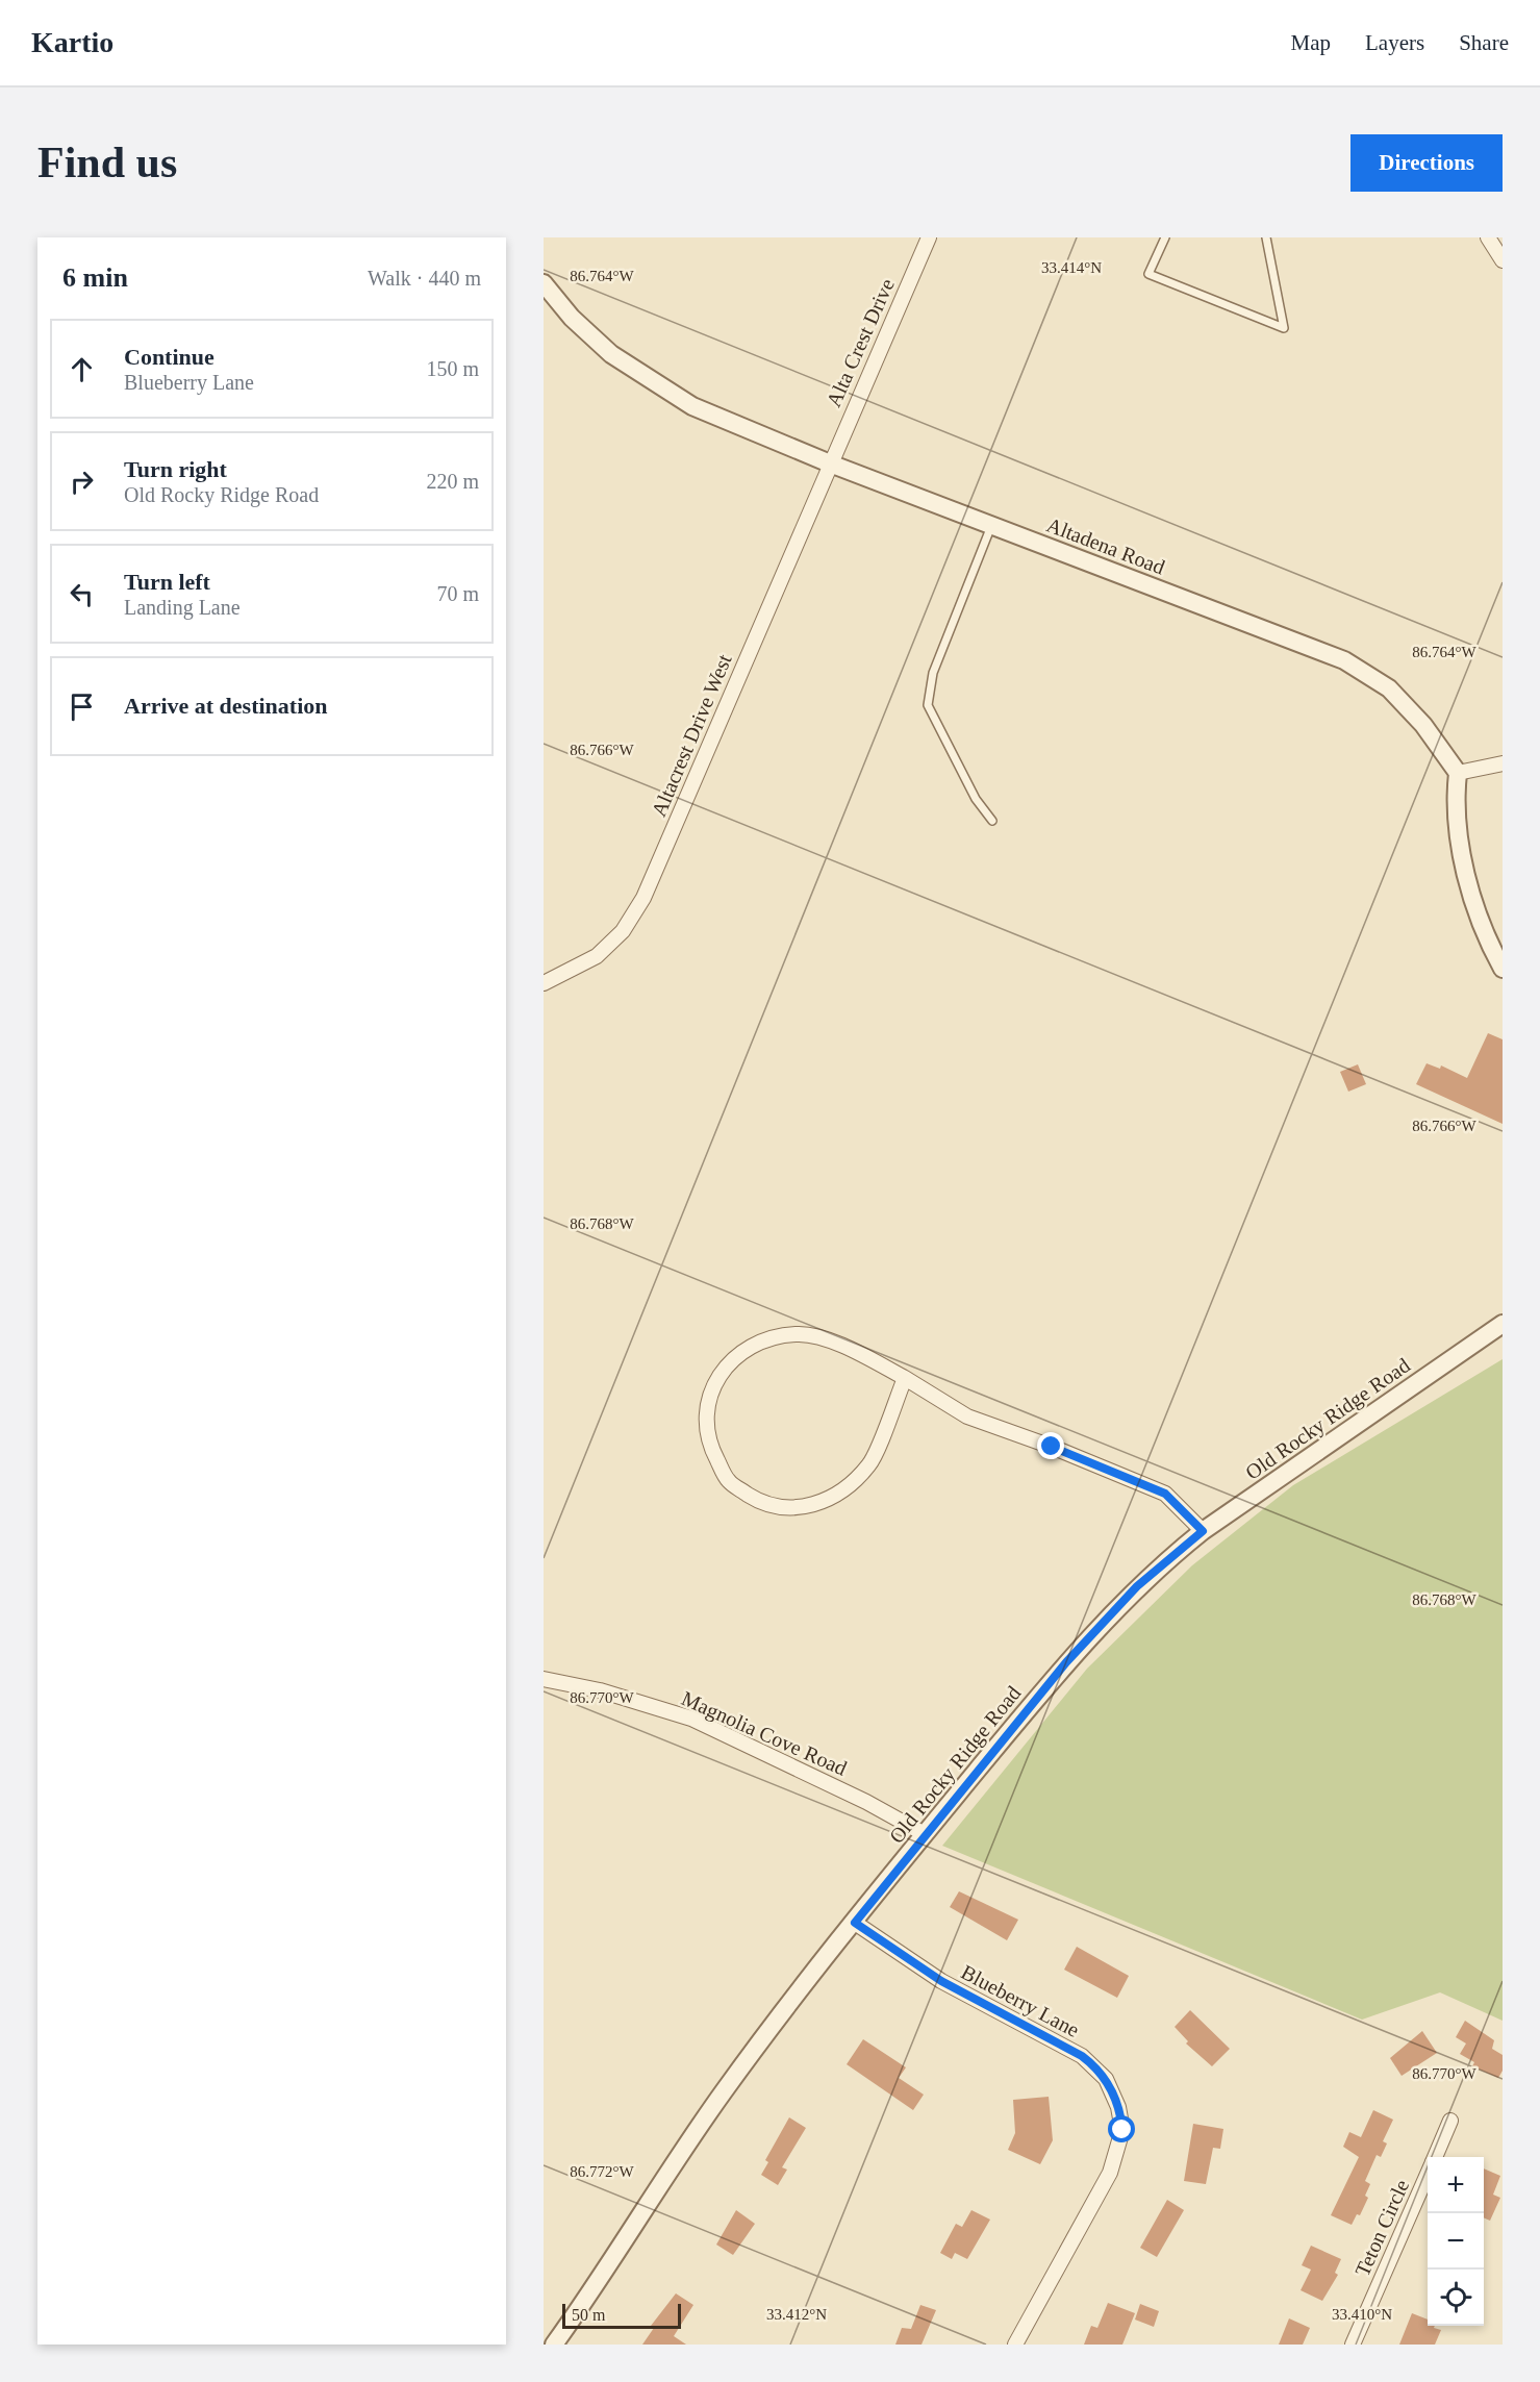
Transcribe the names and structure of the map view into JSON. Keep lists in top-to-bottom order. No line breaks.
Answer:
{"streets":{"street":["Alta Crest Drive","Altadena Road","Altacrest Drive West","Old Rocky Ridge Road","Magnolia Cove Road","Blueberry Lane","Teton Circle"]},"crossings":[["Alta Crest Drive","Altadena Road"],["Alta Crest Drive","Altacrest Drive West"],["Altadena Road","Altacrest Drive West"],["Old Rocky Ridge Road","Magnolia Cove Road"],["Old Rocky Ridge Road","Blueberry Lane"]],"scale_bar":"50 m","page":{"header":"Kartio","nav":["Map","Layers","Share"],"buttons":"Directions","title":"Find us","heading":["6 min","Walk · 440 m"],"list":[["Continue","Blueberry Lane","150 m"],["Turn right","Old Rocky Ridge Road","220 m"],["Turn left","Landing Lane","70 m"],"Arrive at destination"],"map_buttons":["+","−"],"scale":"50 m"},"coordinates":["33.414°N","86.764°W","86.766°W","86.768°W","86.770°W","86.772°W","33.412°N","33.410°N"]}
